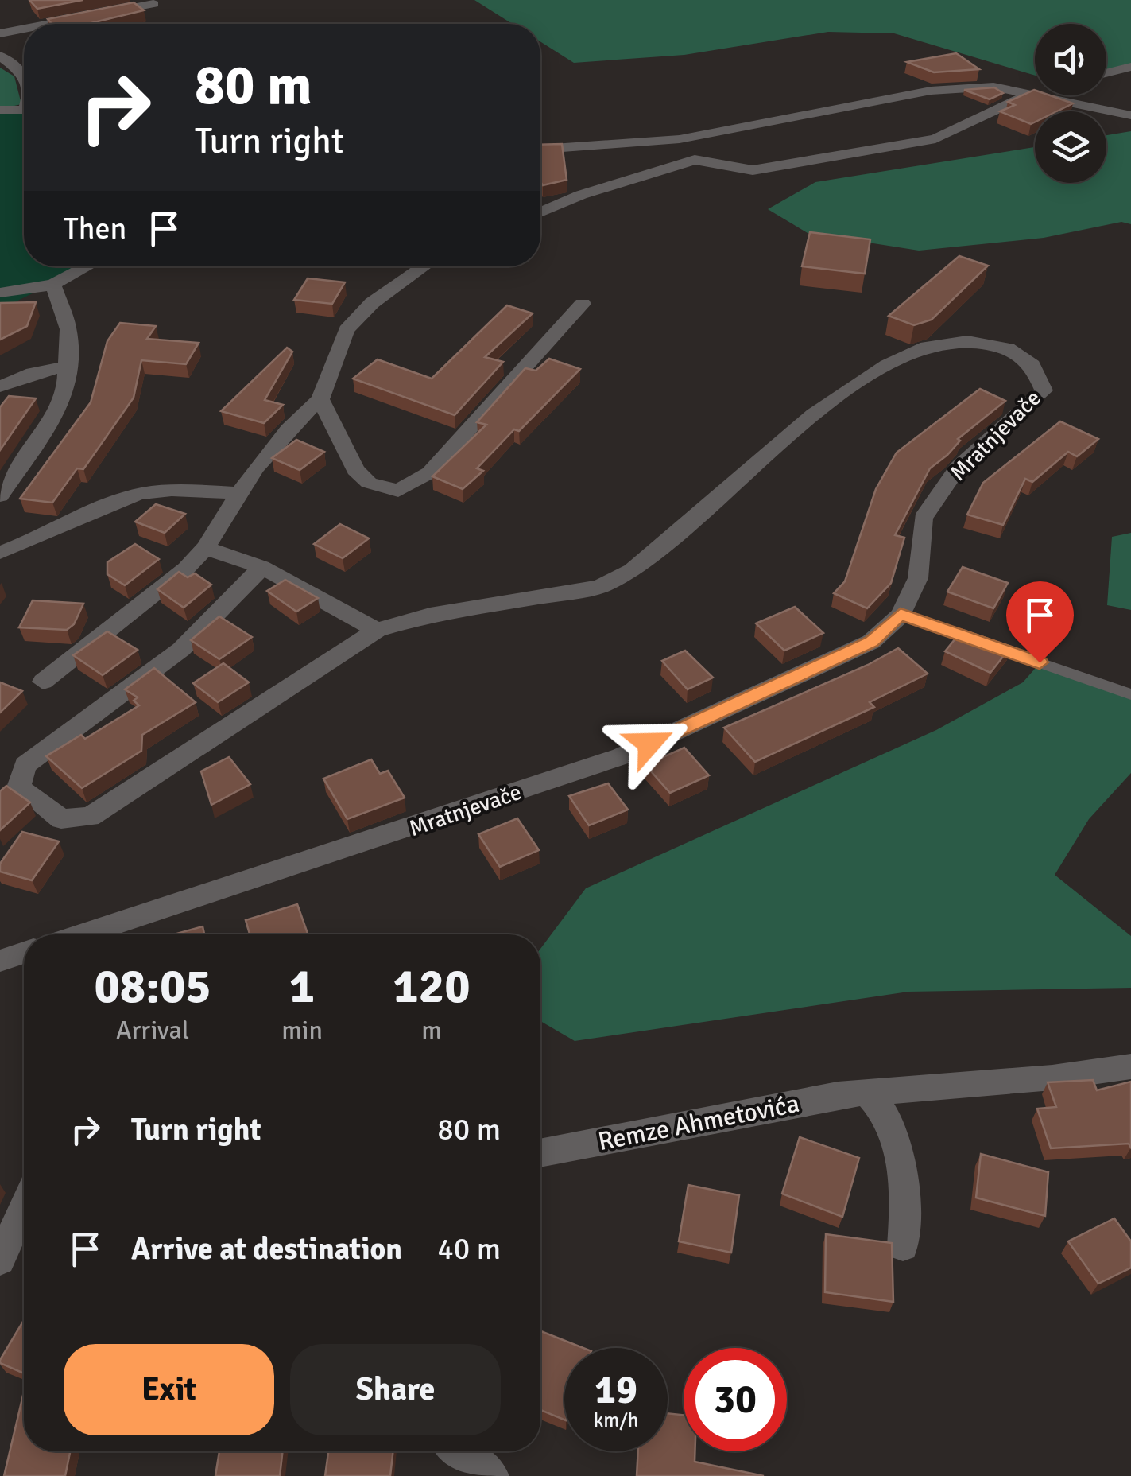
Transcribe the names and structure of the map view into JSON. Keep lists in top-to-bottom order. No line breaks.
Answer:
{"streets":{"street":["Mratnjevače","Remze Ahmetovića"]},"page":{"turn":["80 m","Turn right"],"then":"Then","eta":["08:05","Arrival","1","min","120","m"],"list":[{"name":"Turn right","value":"80 m"},{"name":"Arrive at destination","value":"40 m"}],"buttons":["Exit","Share"],"speed":"19 km/h","limit":"30"}}
